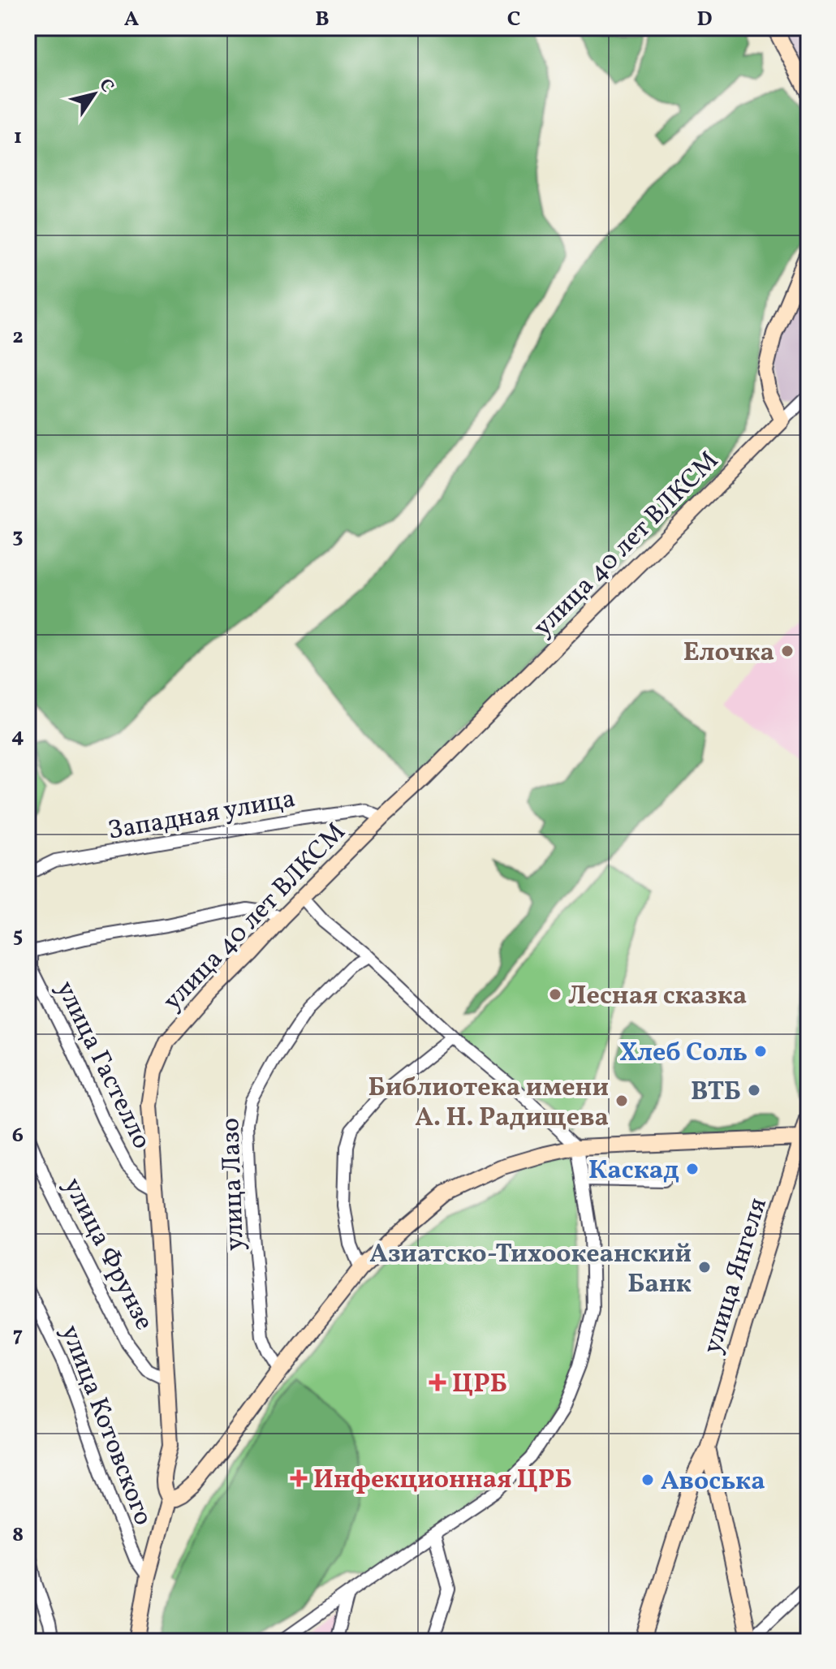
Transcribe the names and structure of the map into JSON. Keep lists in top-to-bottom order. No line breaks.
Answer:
{"streets":{"street":["улица 40 лет ВЛКСМ","Западная улица","улица Гастелло","улица Лазо","улица Фрунзе","улица Янгеля","улица Котовского"]},"crossings":[["улица 40 лет ВЛКСМ","Западная улица"],["улица 40 лет ВЛКСМ","улица Гастелло"],["улица 40 лет ВЛКСМ","улица Фрунзе"],["улица 40 лет ВЛКСМ","улица Котовского"]],"places":{"other":["Елочка","Лесная сказка","Хлеб Соль","ВТБ","Библиотека имени А. Н. Радищева","Каскад","Азиатско-Тихоокеанский Банк","Авоська"],"health":["ЦРБ","Инфекционная ЦРБ"]},"north":"top right","grid":{"columns":["A","B","C","D"],"rows":["1","2","3","4","5","6","7","8"]}}
